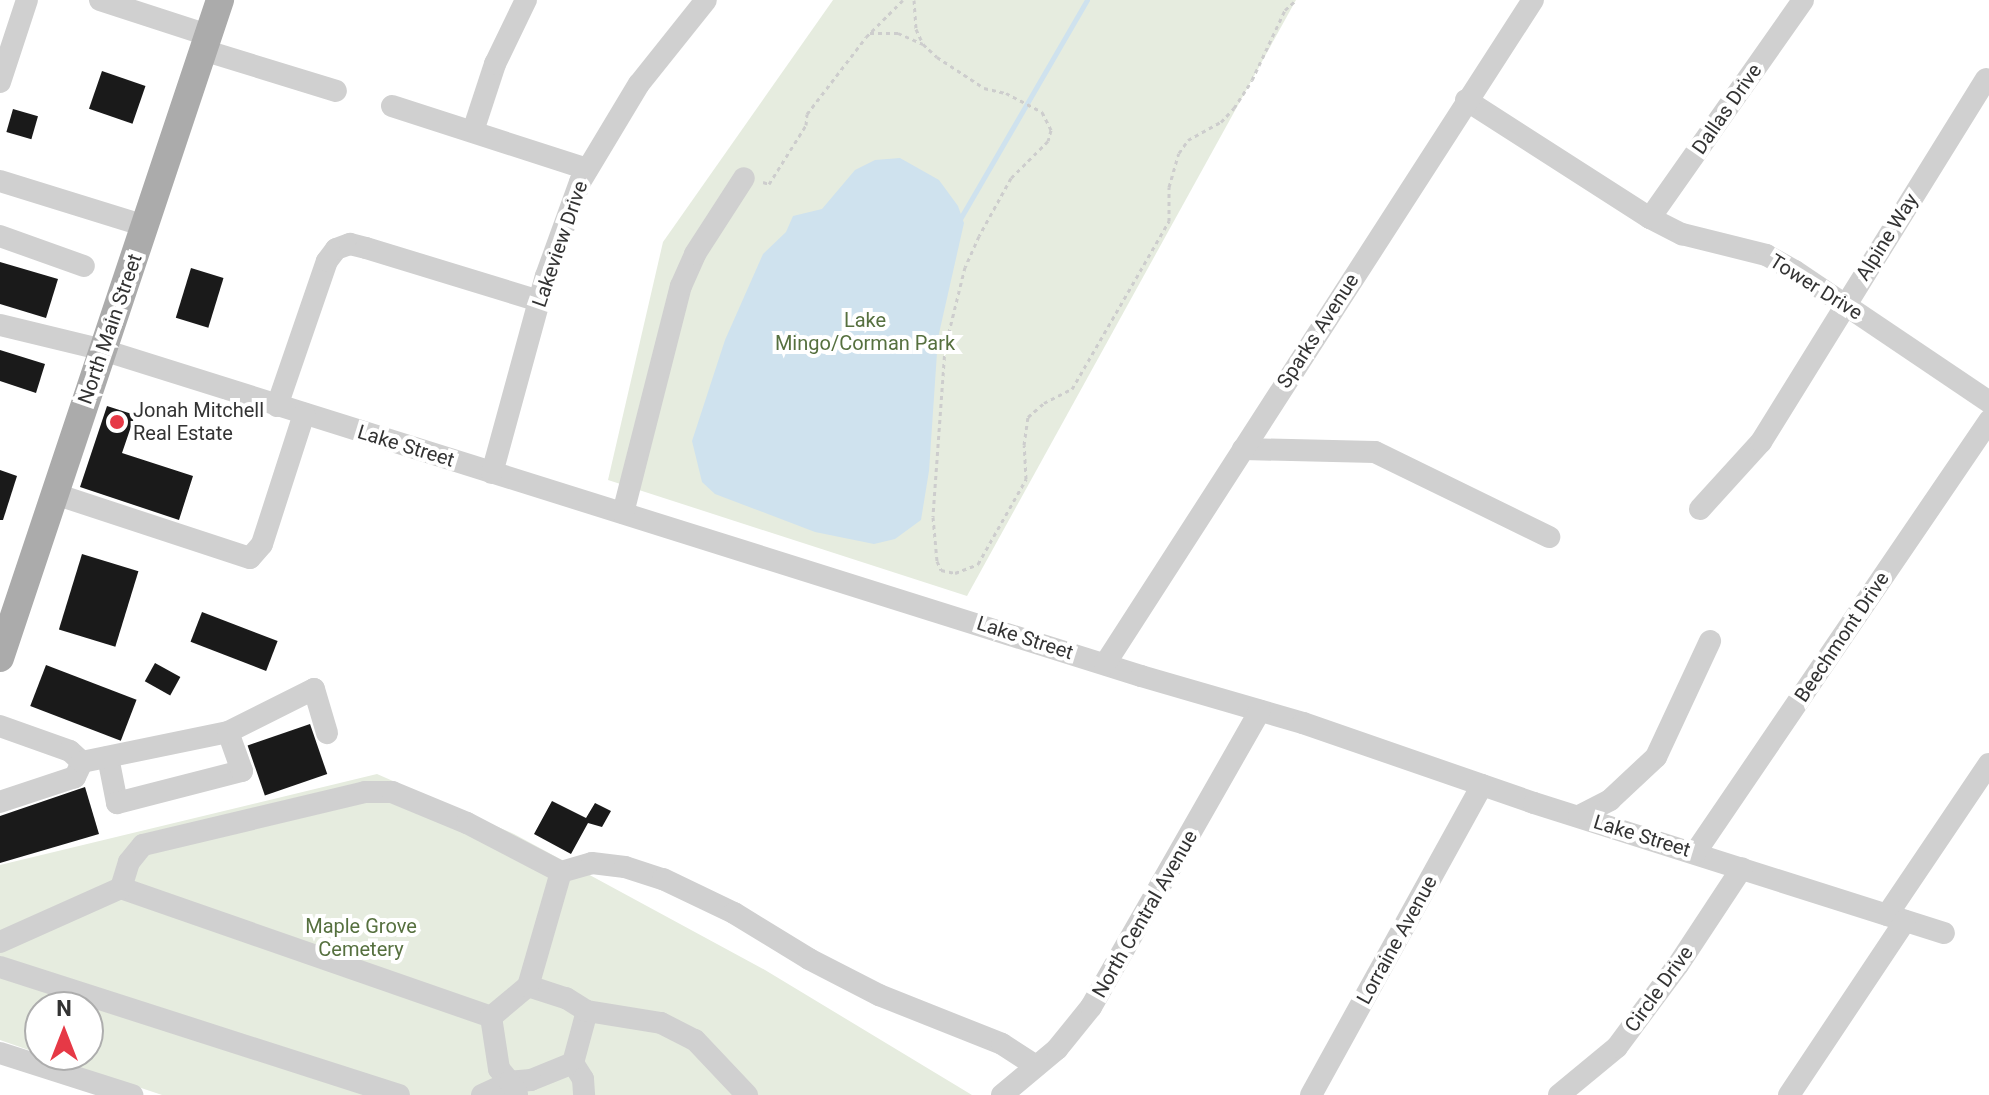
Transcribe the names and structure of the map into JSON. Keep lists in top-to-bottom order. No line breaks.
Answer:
{"streets":{"main road":["North Main Street"],"street":["Dallas Drive","Alpine Way","Lakeview Drive","Tower Drive","Sparks Avenue","Lake Street","Beechmont Drive","North Central Avenue","Lorraine Avenue","Circle Drive"]},"crossings":[["Dallas Drive","Tower Drive"],["Alpine Way","Tower Drive"],["Lakeview Drive","Lake Street"],["Tower Drive","Sparks Avenue"],["North Main Street","Lake Street"],["Sparks Avenue","Lake Street"],["Lake Street","Beechmont Drive"],["Lake Street","North Central Avenue"],["Lake Street","Lorraine Avenue"],["Lake Street","Circle Drive"]],"parks":["Lake Mingo/Corman Park","Maple Grove Cemetery"],"places":["Jonah Mitchell Real Estate"],"north":"top"}
